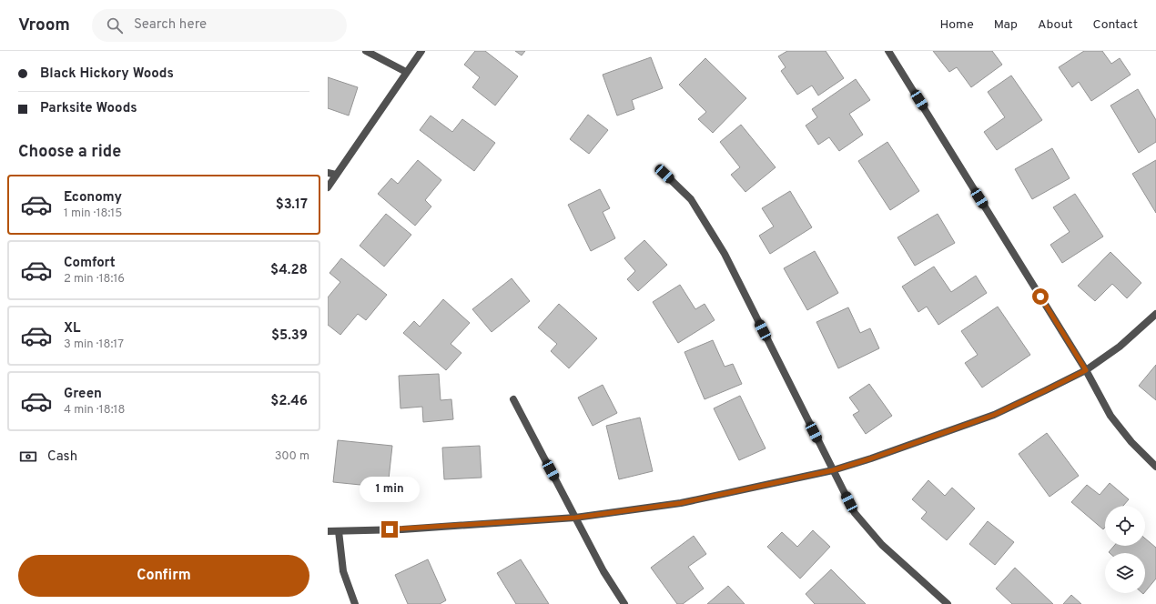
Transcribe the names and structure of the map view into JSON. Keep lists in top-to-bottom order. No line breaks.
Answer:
{"page":{"header":"Vroom","search":"Search here","nav":["Home","Map","About","Contact"],"banner":["Black Hickory Woods","Parksite Woods"],"heading":"Choose a ride","list":[{"name":"Economy","note":"1 min · 18:15","value":"$3.17"},{"name":"Comfort","note":"2 min · 18:16","value":"$4.28"},{"name":"XL","note":"3 min · 18:17","value":"$5.39"},{"name":"Green","note":"4 min · 18:18","value":"$2.46"}],"pay":["Cash","300 m"],"bubble":"1 min","buttons":"Confirm"}}
